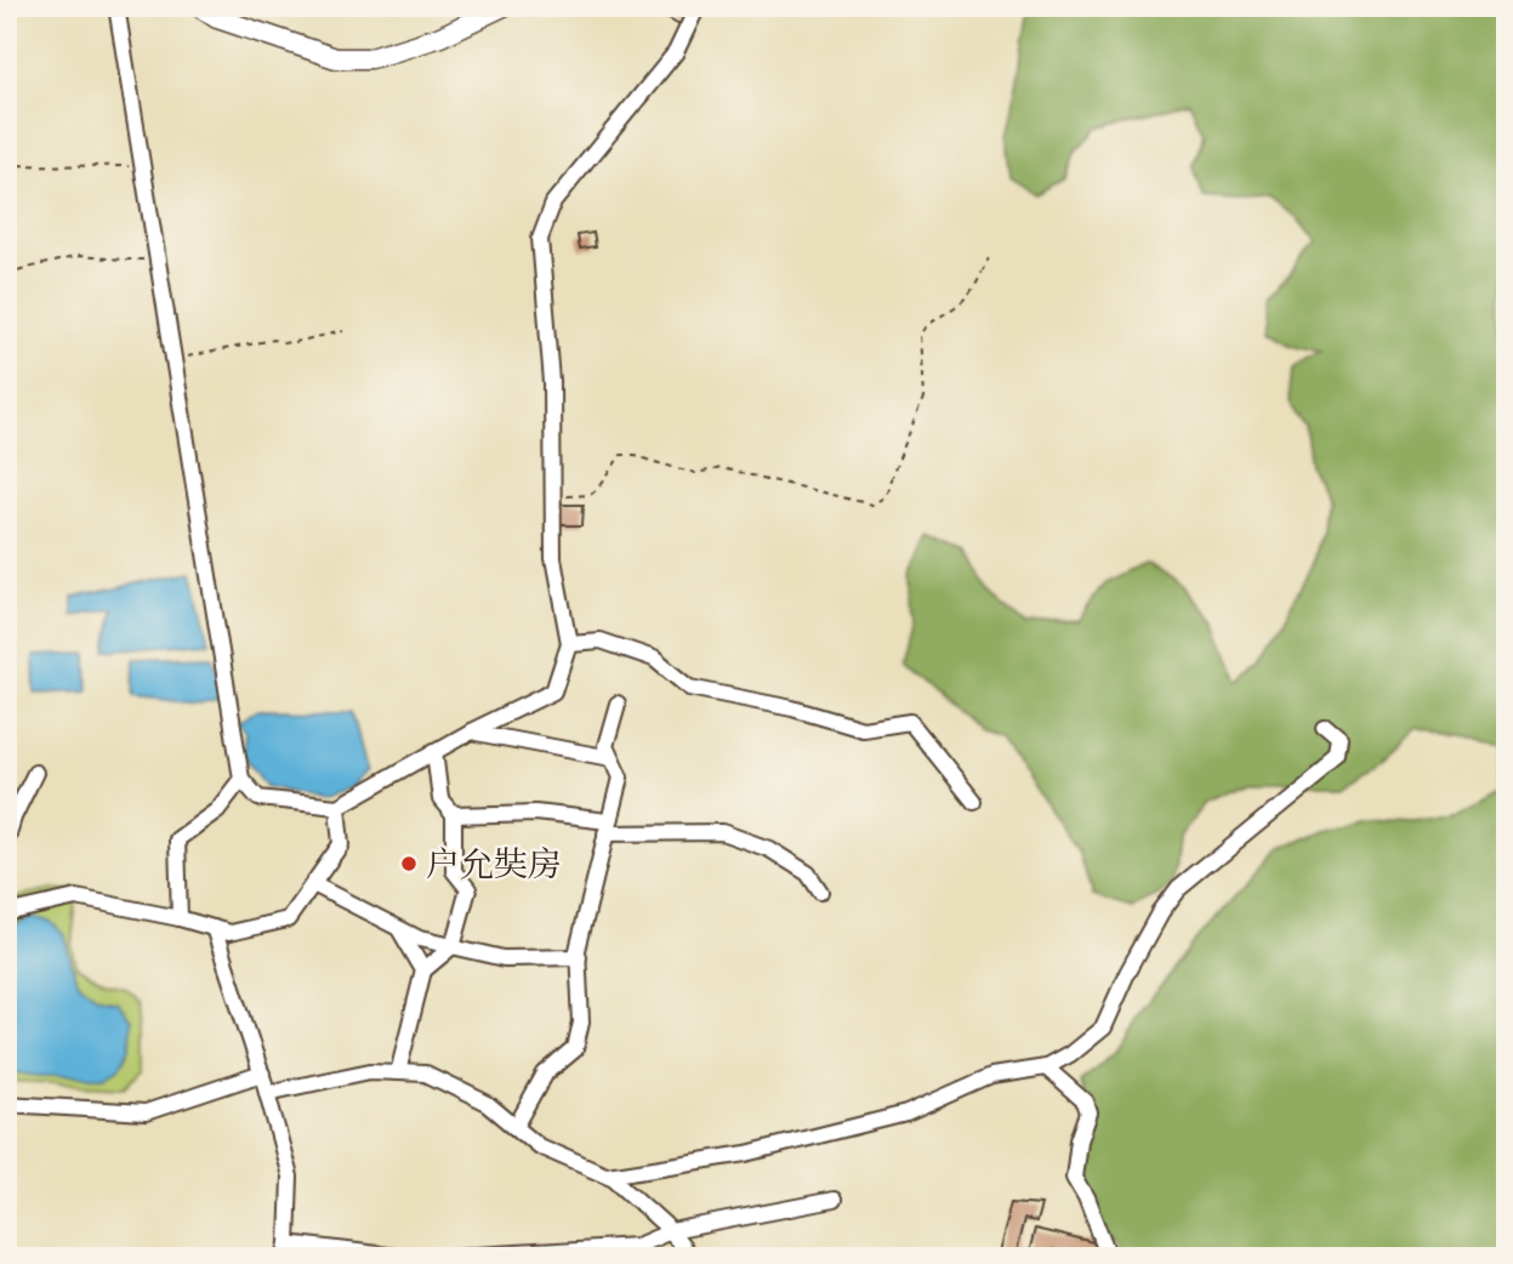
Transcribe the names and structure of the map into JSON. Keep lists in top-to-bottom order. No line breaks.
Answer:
{"places":["户允奘房"]}
